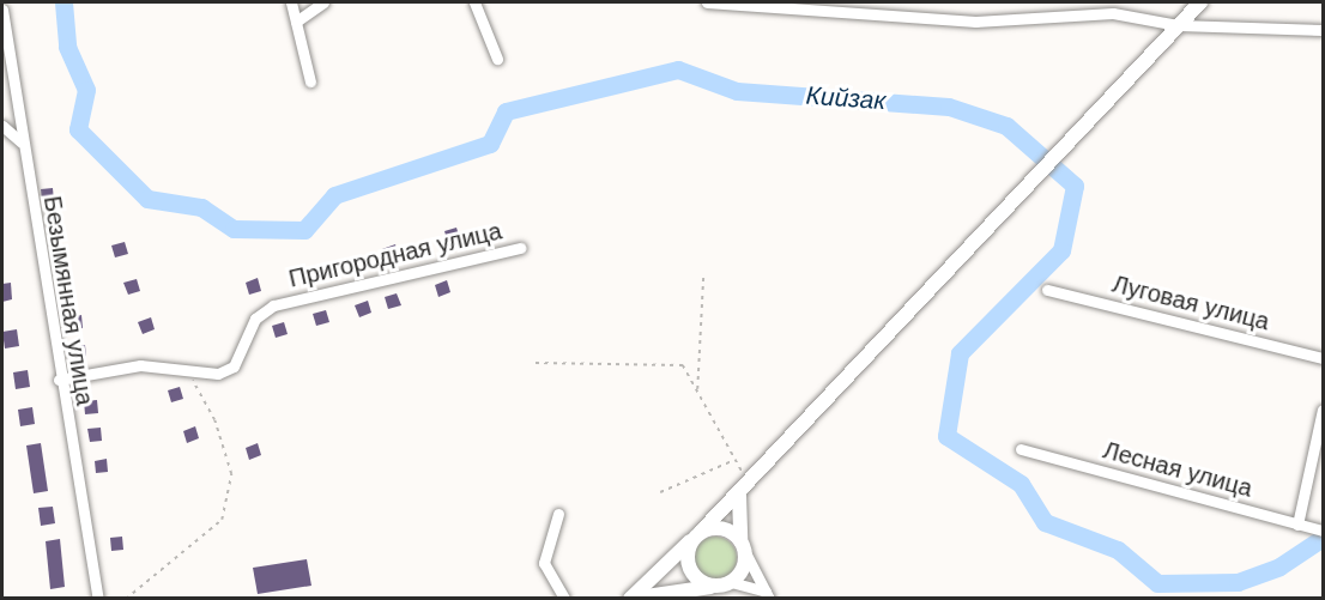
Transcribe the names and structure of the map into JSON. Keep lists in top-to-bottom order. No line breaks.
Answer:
{"streets":{"street":["Пригородная улица","Безымянная улица","Луговая улица","Лесная улица"]},"crossings":[["Пригородная улица","Безымянная улица"]],"water":["Кийзак"]}
